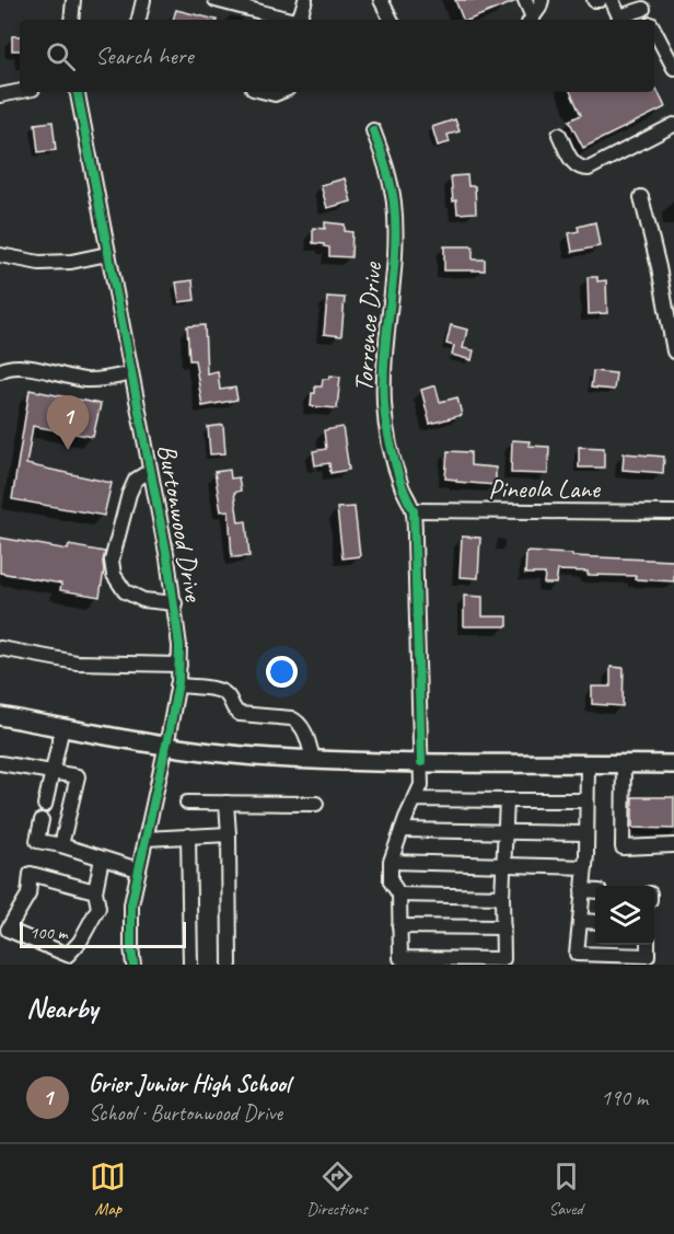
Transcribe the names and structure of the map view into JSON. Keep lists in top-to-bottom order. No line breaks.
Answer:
{"streets":{"street":["Torrence Drive","Pineola Lane","Burtonwood Drive"]},"crossings":[["Torrence Drive","Pineola Lane"]],"scale_bar":"100 m","page":{"search":"Search here","pins":"1","scale":"100 m","heading":"Nearby","list":[{"mark":"1","name":"Grier Junior High School","note":"School · Burtonwood Drive","value":"190 m"}],"nav":["Map","Directions","Saved"]}}
